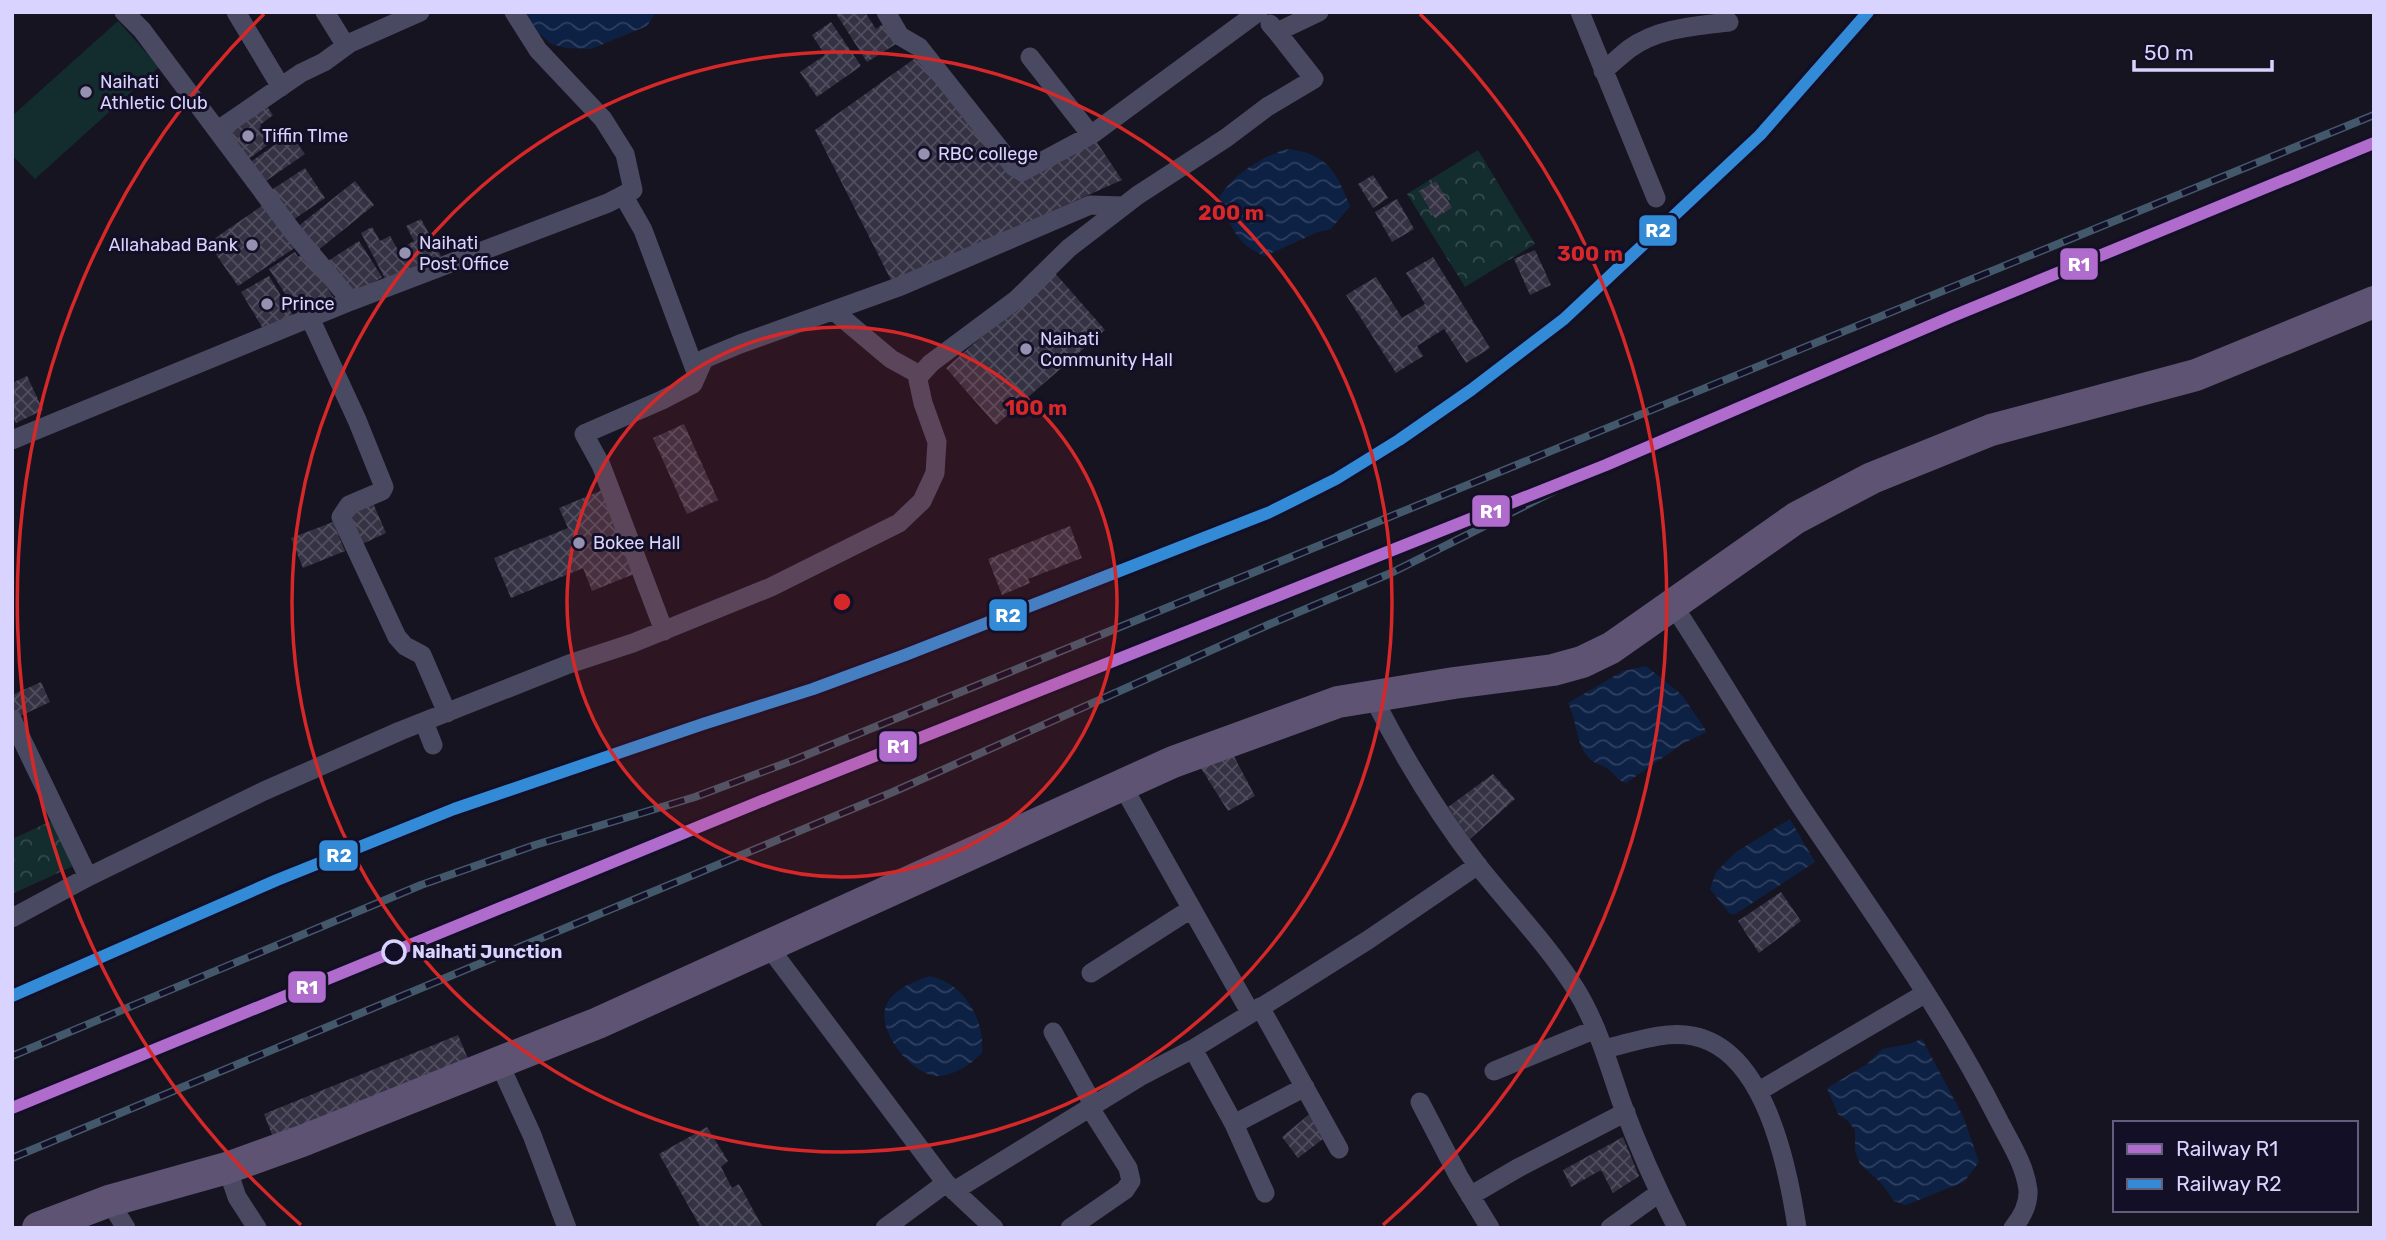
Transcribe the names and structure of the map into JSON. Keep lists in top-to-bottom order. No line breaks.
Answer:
{"places":["Naihati Athletic Club","Tiffin TIme","RBC college","Allahabad Bank","Naihati Post Office","Prince","Naihati Community Hall","Bokee Hall","Naihati Junction"],"lines":["rail line R2","rail line R1"],"legend":["Railway R1","Railway R2"],"scale_bar":"50 m","rings":["200 m","300 m","100 m"]}
